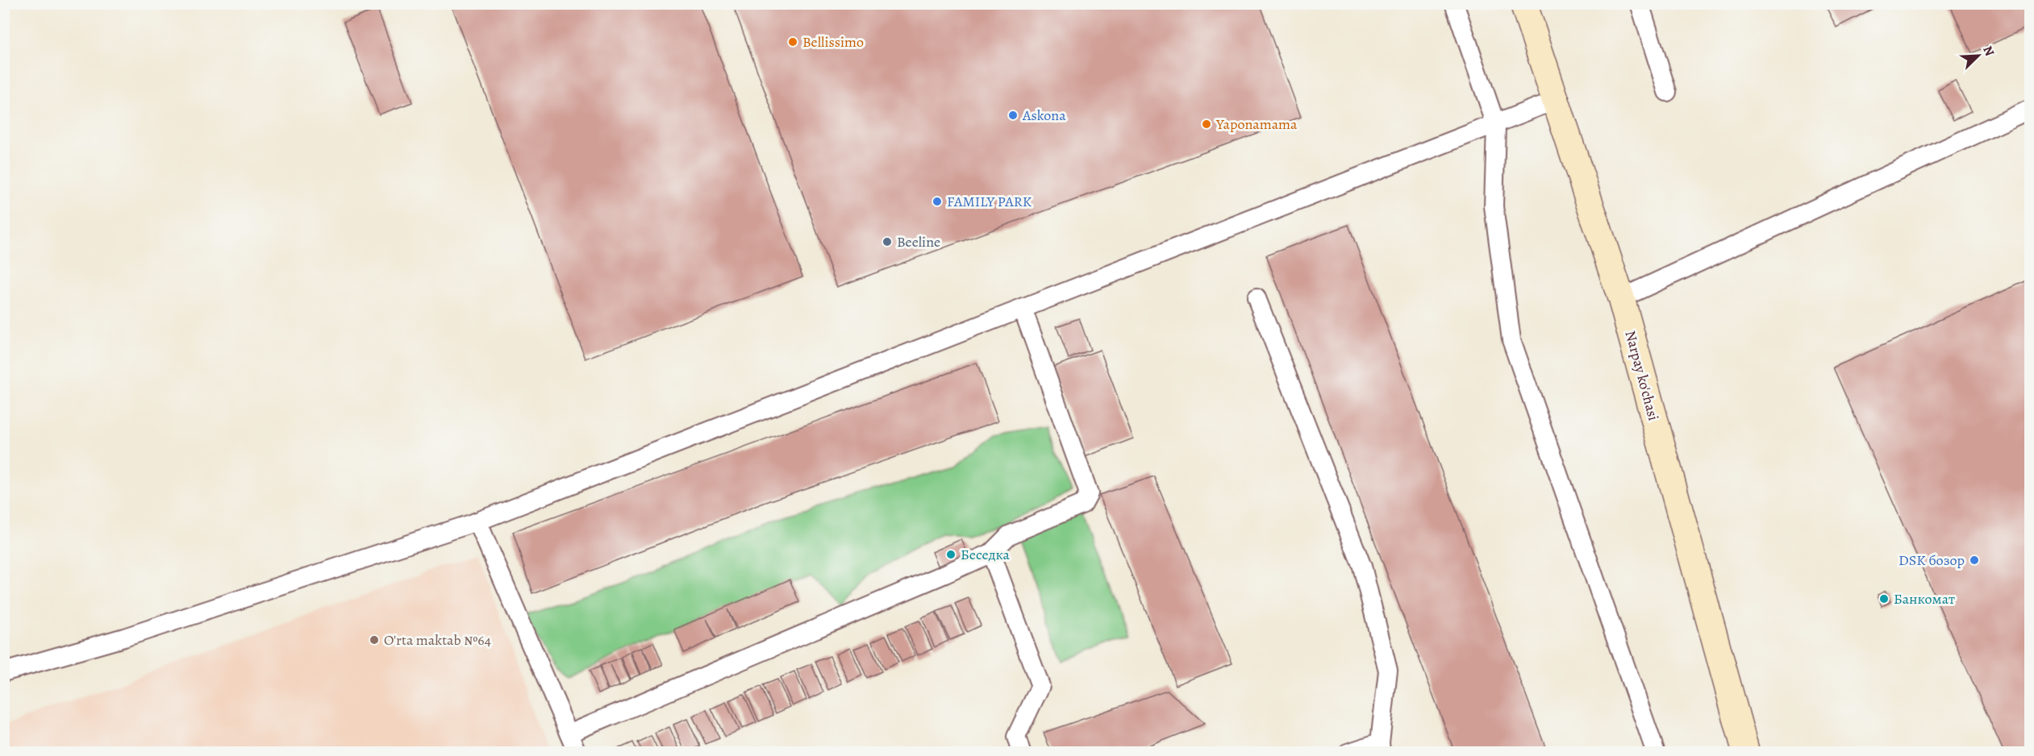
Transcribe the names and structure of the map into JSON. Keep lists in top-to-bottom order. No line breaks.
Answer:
{"streets":{"main road":["Narpay ko'chasi"]},"places":["Bellissimo","Askona","Yaponamama","FAMILY PARK","Beeline","Беседка","DSK бозор","Банкомат","O'rta maktab №64"],"north":"top right"}
